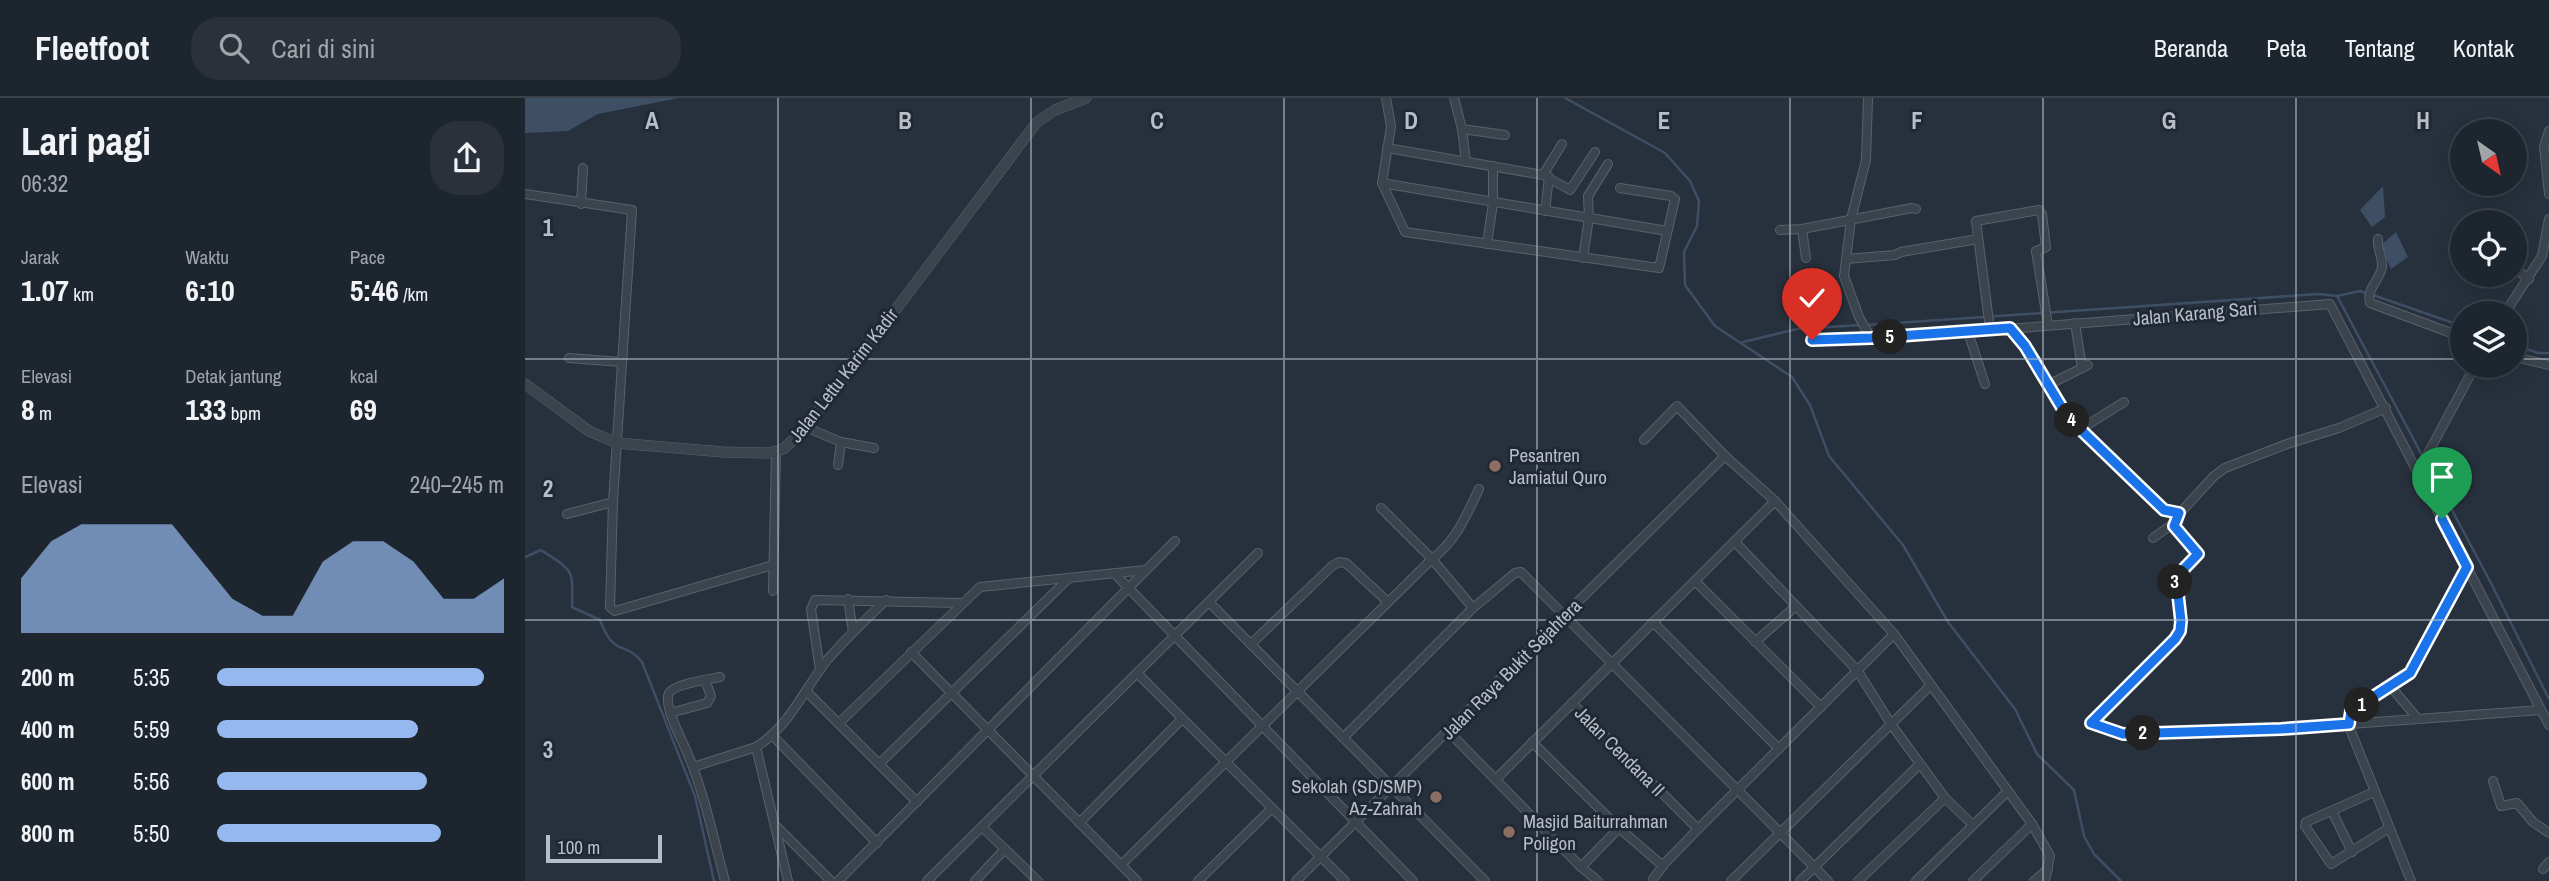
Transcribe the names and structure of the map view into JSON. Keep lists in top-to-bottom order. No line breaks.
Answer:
{"streets":{"street":["Jalan Karang Sari","Jalan Lettu Karim Kadir","Jalan Raya Bukit Sejahtera","Jalan Cendana II"]},"places":["Pesantren Jamiatul Quro","Sekolah (SD/SMP) Az-Zahrah","Masjid Baiturrahman Poligon"],"scale_bar":"100 m","north":"bottom right","page":{"header":"Fleetfoot","search":"Cari di sini","nav":["Beranda","Peta","Tentang","Kontak"],"heading":["Lari pagi","06:32"],"stats":[["Jarak","1.07 km"],["Waktu","6:10"],["Pace","5:46 /km"],["Elevasi","8 m"],["Detak jantung","133 bpm"],["kcal","69"]],"pins":["5","4","3","1","2"],"chart":["Elevasi","240–245 m"],"list":[{"name":"200 m","note":"5:35"},{"name":"400 m","note":"5:59"},{"name":"600 m","note":"5:56"},{"name":"800 m","note":"5:50"}],"scale":"100 m"},"grid":{"columns":["A","B","C","D","E","F","G","H"],"rows":["1","2","3"]}}
